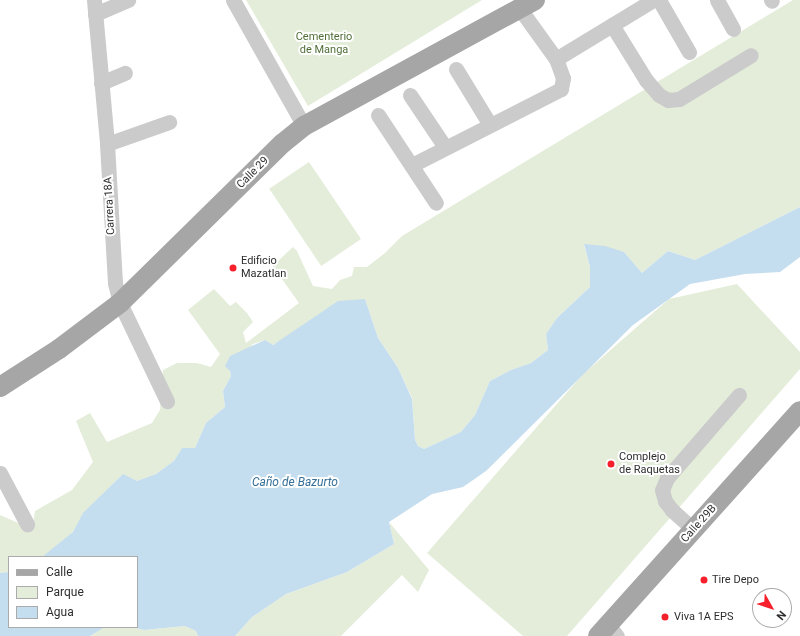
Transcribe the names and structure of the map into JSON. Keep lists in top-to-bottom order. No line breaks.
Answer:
{"streets":{"main road":["Calle 29","Calle 29B"],"street":["Carrera 18A"]},"crossings":[["Calle 29","Carrera 18A"]],"water":["Caño de Bazurto"],"parks":["Cementerio de Manga"],"places":["Edificio Mazatlan","Complejo de Raquetas","Tire Depo","Viva 1A EPS"],"legend":["Calle","Parque","Agua"],"north":"bottom right"}
